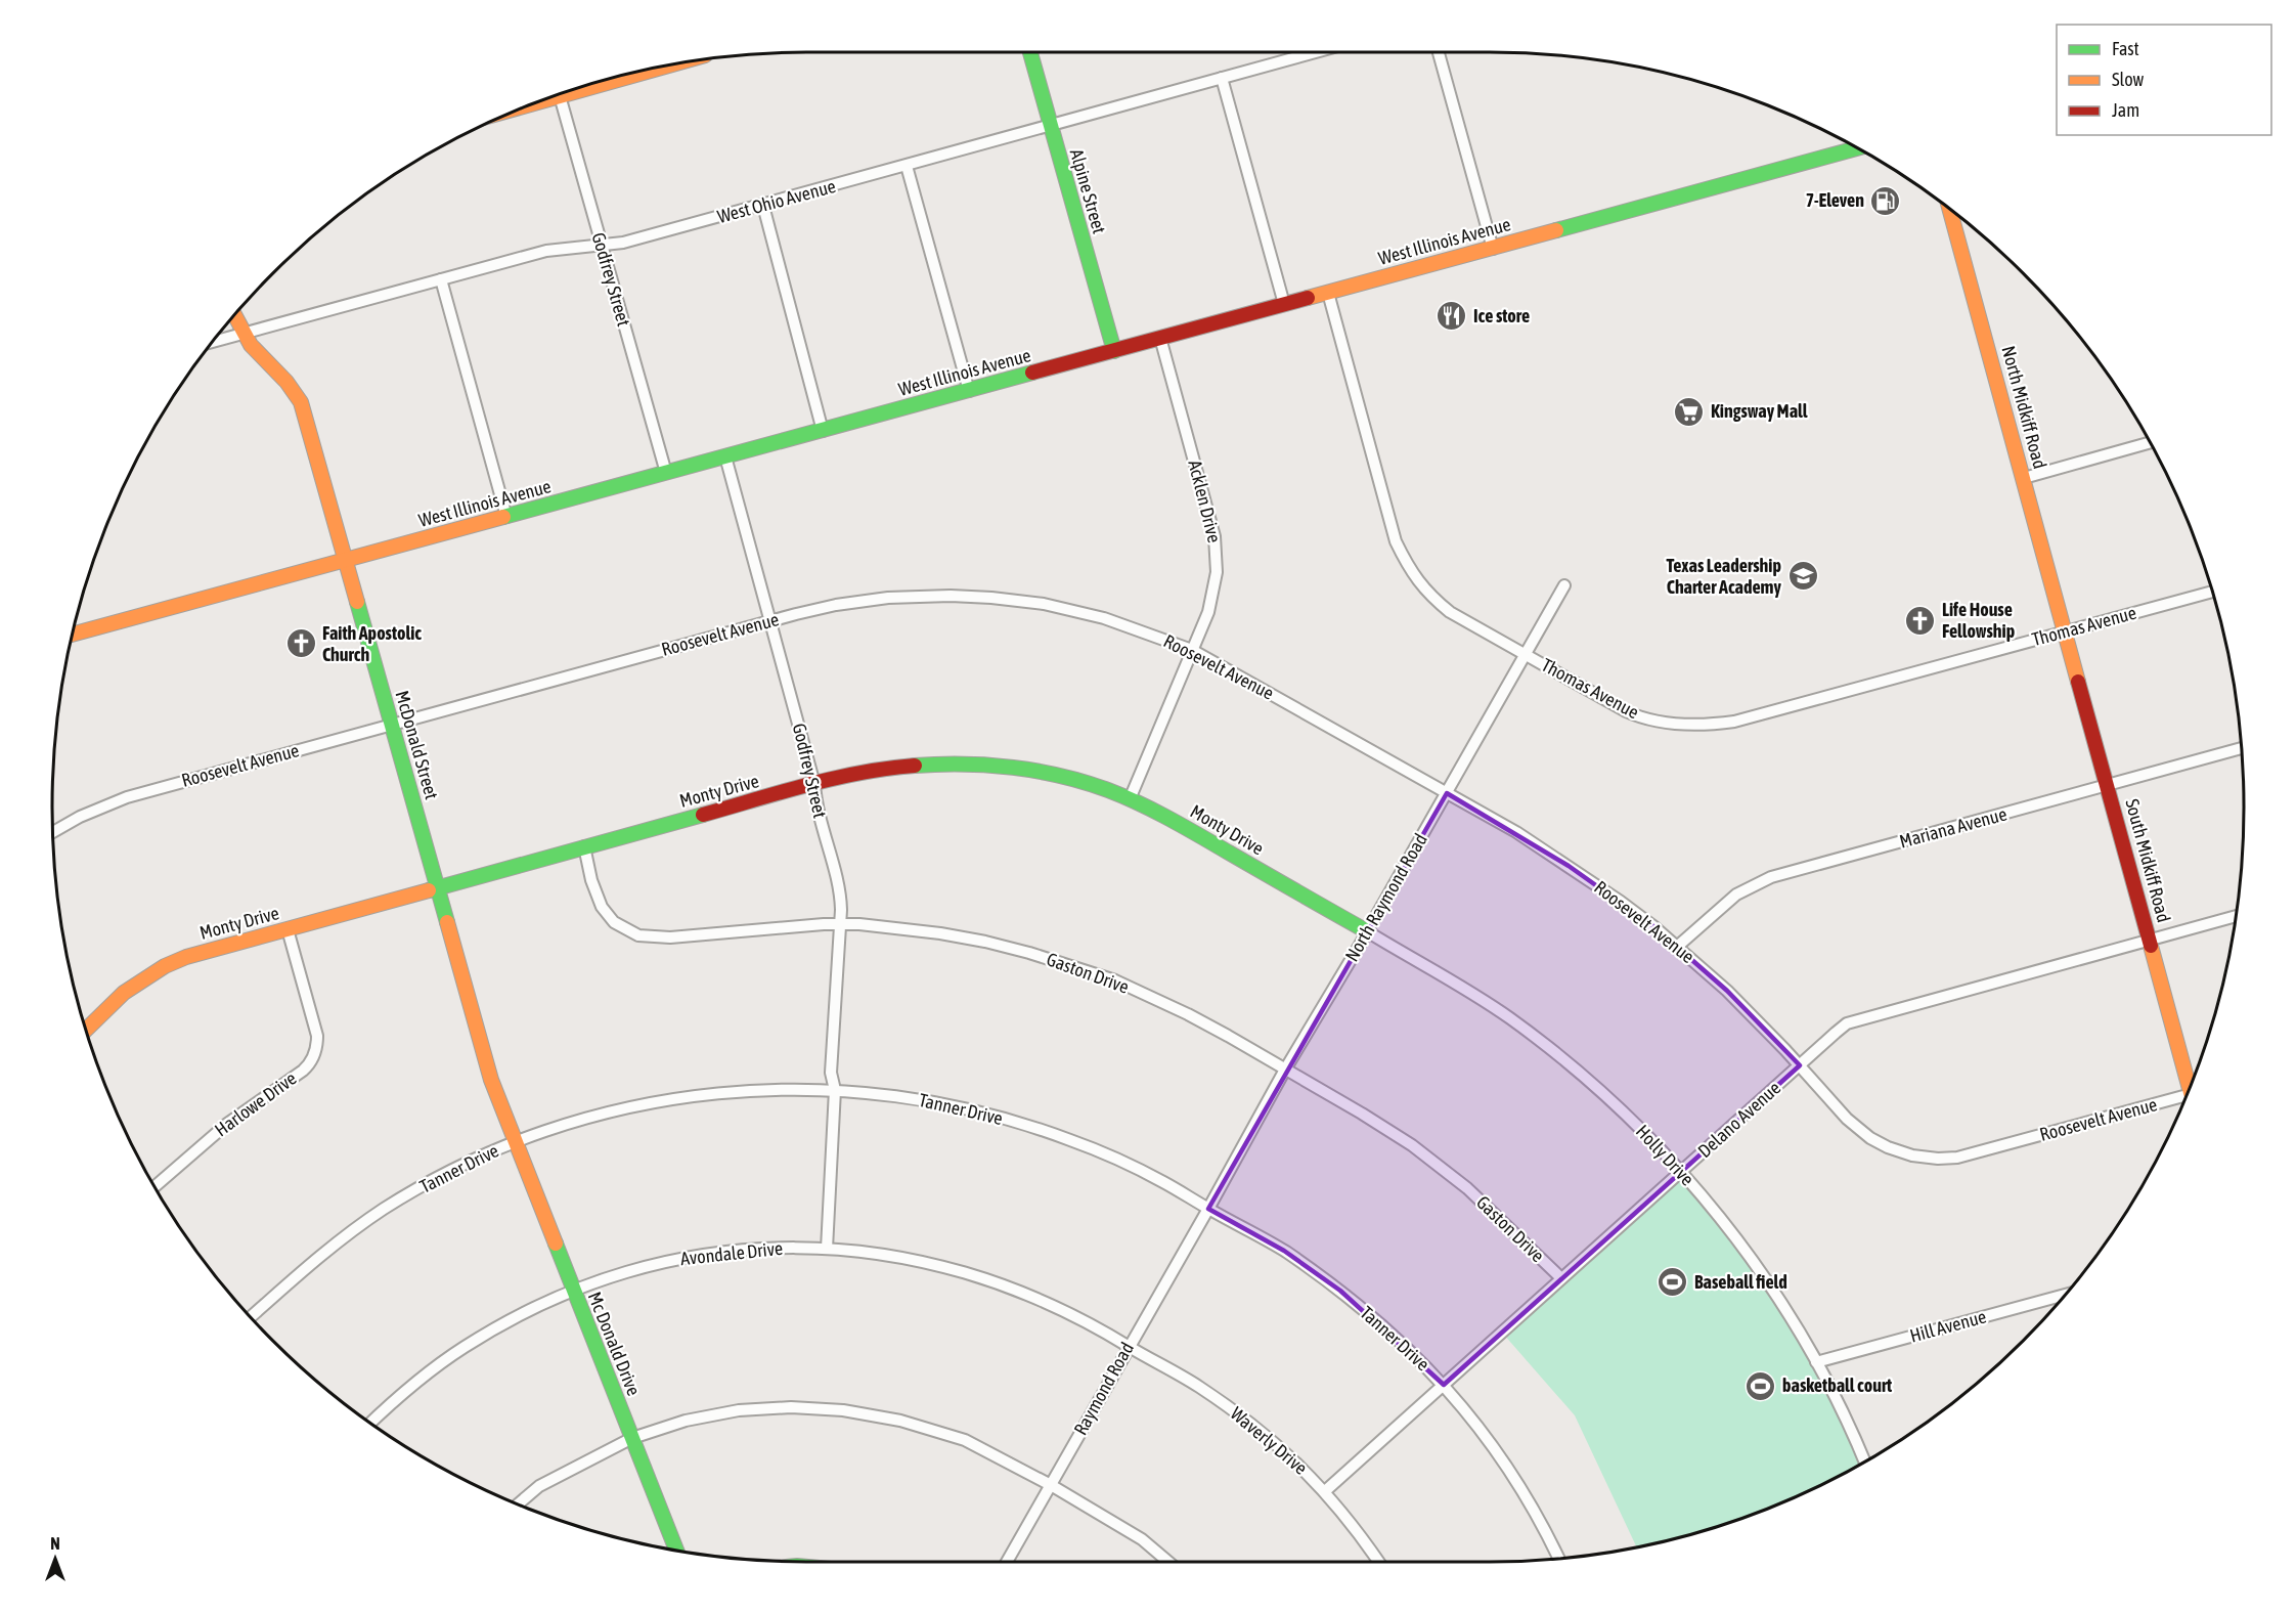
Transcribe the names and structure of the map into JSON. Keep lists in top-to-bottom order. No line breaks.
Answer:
{"streets":{"street":["Alpine Street","West Ohio Avenue","West Illinois Avenue","Godfrey Street","North Midkiff Road","Acklen Drive","Thomas Avenue","Roosevelt Avenue","McDonald Street","Monty Drive","Mariana Avenue","South Midkiff Road","North Raymond Road","Gaston Drive","Harlowe Drive","Tanner Drive","Delano Avenue","Holly Drive","Avondale Drive","Hill Avenue","Mc Donald Drive","Raymond Road","Waverly Drive"]},"crossings":[["Alpine Street","West Ohio Avenue"],["Alpine Street","West Illinois Avenue"],["West Ohio Avenue","Godfrey Street"],["West Ohio Avenue","McDonald Street"],["West Illinois Avenue","Godfrey Street"],["West Illinois Avenue","Acklen Drive"],["West Illinois Avenue","Thomas Avenue"],["West Illinois Avenue","McDonald Street"],["Godfrey Street","Roosevelt Avenue"],["Godfrey Street","Monty Drive"],["Godfrey Street","Gaston Drive"],["Godfrey Street","Tanner Drive"],["North Midkiff Road","Thomas Avenue"],["North Midkiff Road","South Midkiff Road"],["Acklen Drive","Roosevelt Avenue"],["Acklen Drive","Monty Drive"],["Thomas Avenue","South Midkiff Road"],["Thomas Avenue","North Raymond Road"],["Roosevelt Avenue","McDonald Street"],["Roosevelt Avenue","Mariana Avenue"],["Roosevelt Avenue","North Raymond Road"],["Roosevelt Avenue","Delano Avenue"],["McDonald Street","Monty Drive"],["McDonald Street","Tanner Drive"],["McDonald Street","Mc Donald Drive"],["Monty Drive","North Raymond Road"],["Monty Drive","Gaston Drive"],["Monty Drive","Harlowe Drive"],["Monty Drive","Holly Drive"],["Mariana Avenue","South Midkiff Road"],["South Midkiff Road","Delano Avenue"],["North Raymond Road","Gaston Drive"],["North Raymond Road","Tanner Drive"],["North Raymond Road","Holly Drive"],["North Raymond Road","Raymond Road"],["Gaston Drive","Delano Avenue"],["Tanner Drive","Delano Avenue"],["Tanner Drive","Mc Donald Drive"],["Tanner Drive","Raymond Road"],["Delano Avenue","Holly Drive"],["Delano Avenue","Waverly Drive"],["Holly Drive","Hill Avenue"],["Avondale Drive","Mc Donald Drive"],["Avondale Drive","Raymond Road"],["Avondale Drive","Waverly Drive"],["Raymond Road","Waverly Drive"]],"places":{"fuel station":["7-Eleven"],"restaurant":["Ice store"],"supermarket":["Kingsway Mall"],"school or university":["Texas Leadership Charter Academy"],"church":["Life House Fellowship","Faith Apostolic Church"],"sports":["Baseball field","basketball court"]},"legend":["Fast","Slow","Jam"],"north":"top"}
